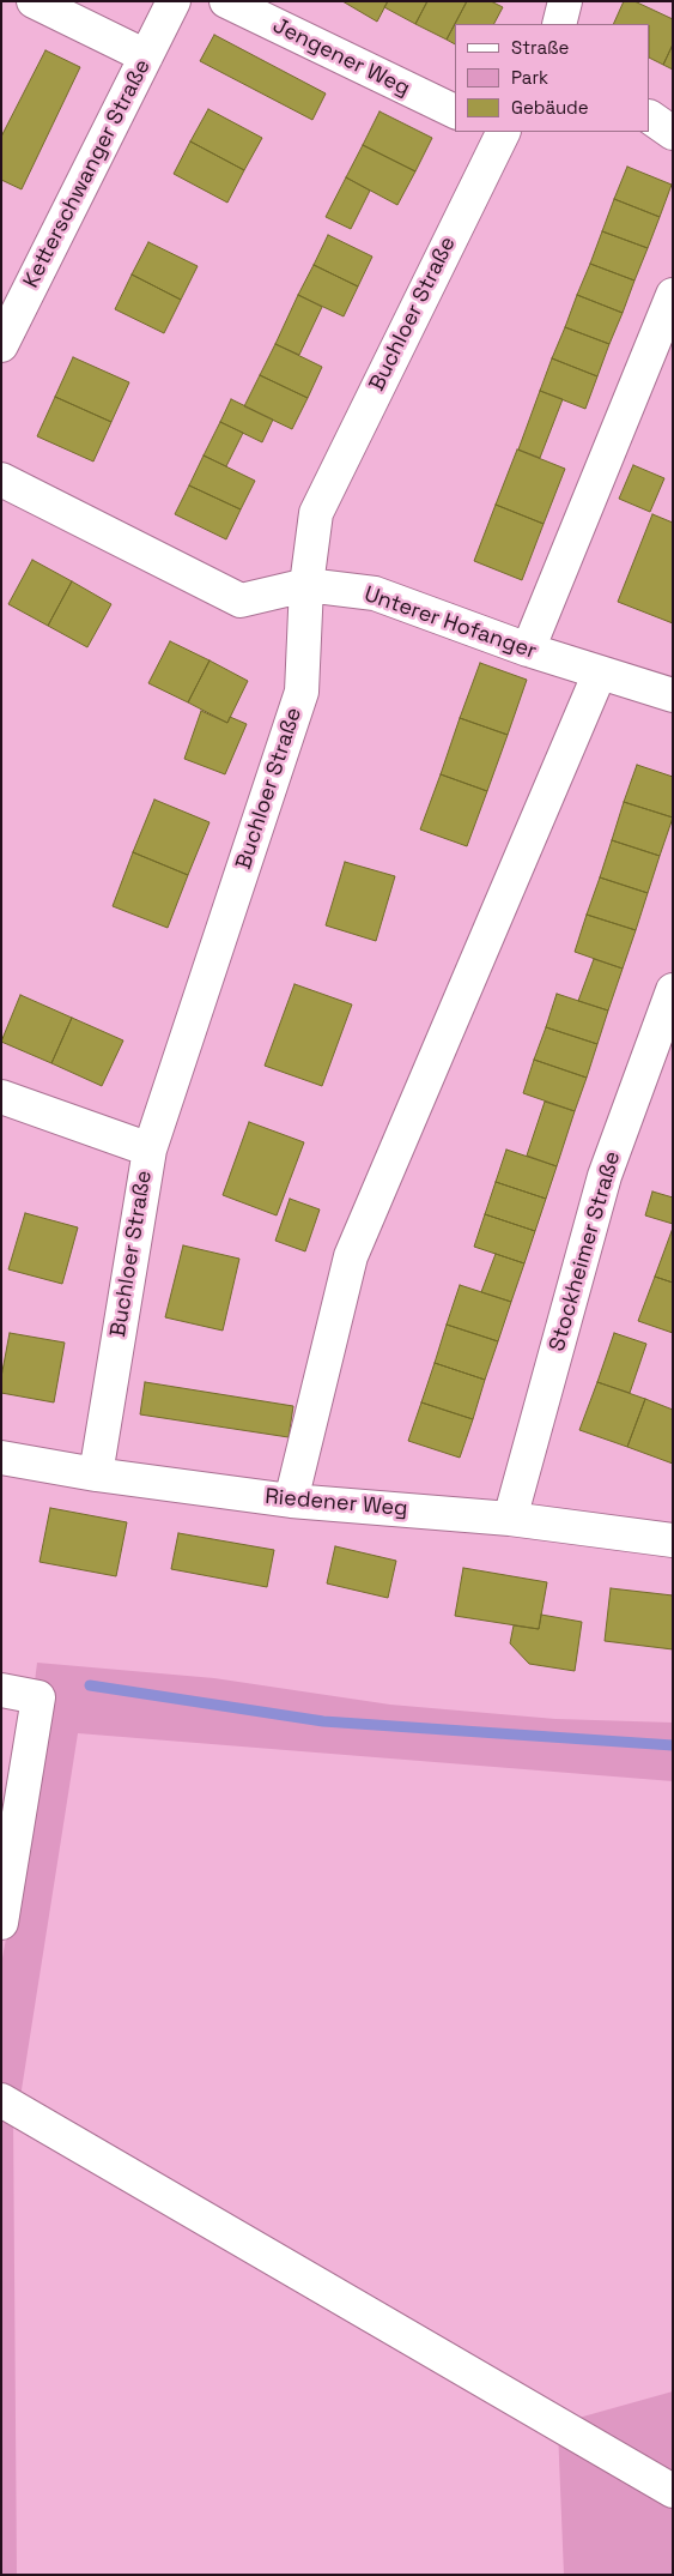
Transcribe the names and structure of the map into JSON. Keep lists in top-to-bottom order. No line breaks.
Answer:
{"streets":{"street":["Jengener Weg","Ketterschwanger Straße","Buchloer Straße","Unterer Hofanger","Stockheimer Straße","Riedener Weg"]},"crossings":[["Buchloer Straße","Unterer Hofanger"],["Buchloer Straße","Riedener Weg"],["Stockheimer Straße","Riedener Weg"]],"legend":["Straße","Park","Gebäude"]}
